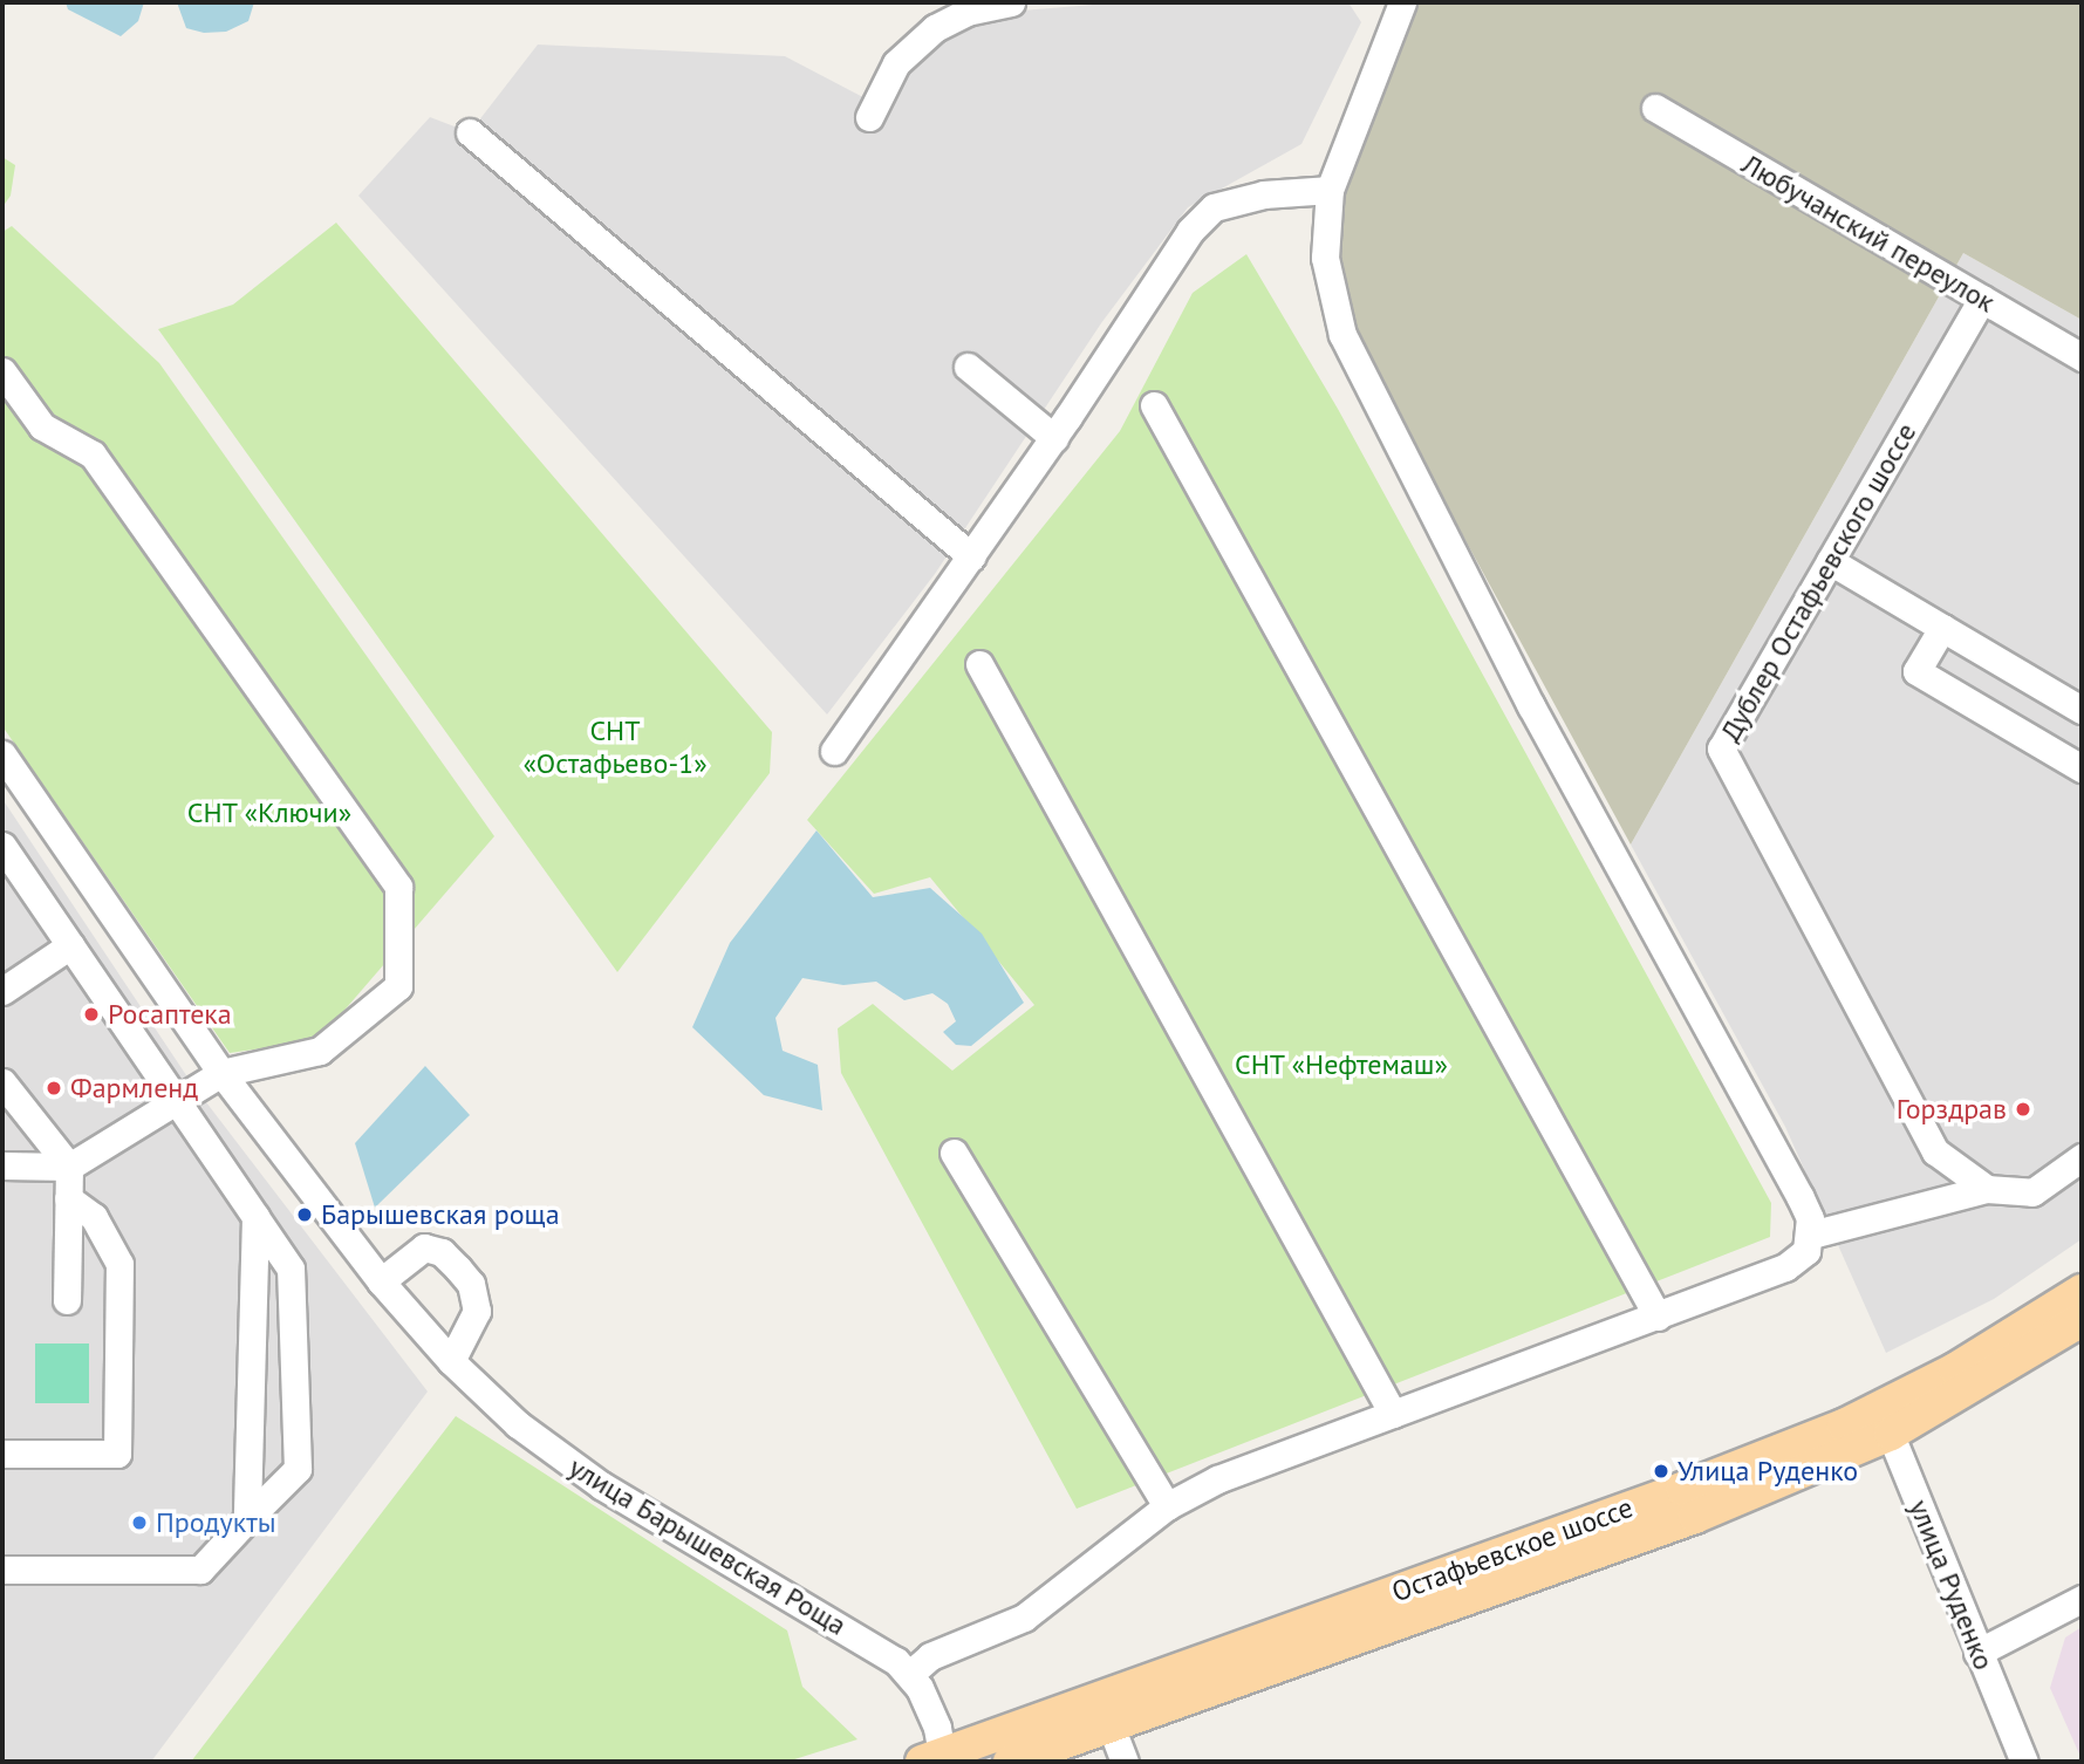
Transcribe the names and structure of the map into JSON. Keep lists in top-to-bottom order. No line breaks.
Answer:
{"streets":{"main road":["Остафьевское шоссе"],"street":["Любучанский переулок","Дублер Остафьевского шоссе","улица Барышевская Роща","улица Руденко"]},"crossings":[["Любучанский переулок","Дублер Остафьевского шоссе"],["улица Барышевская Роща","Остафьевское шоссе"],["Остафьевское шоссе","улица Руденко"]],"parks":["СНТ «Остафьево-1»","СНТ «Ключи»","СНТ «Нефтемаш»"],"places":["Росаптека","Фармленд","Горздрав","Барышевская роща","Улица Руденко","Продукты"]}
